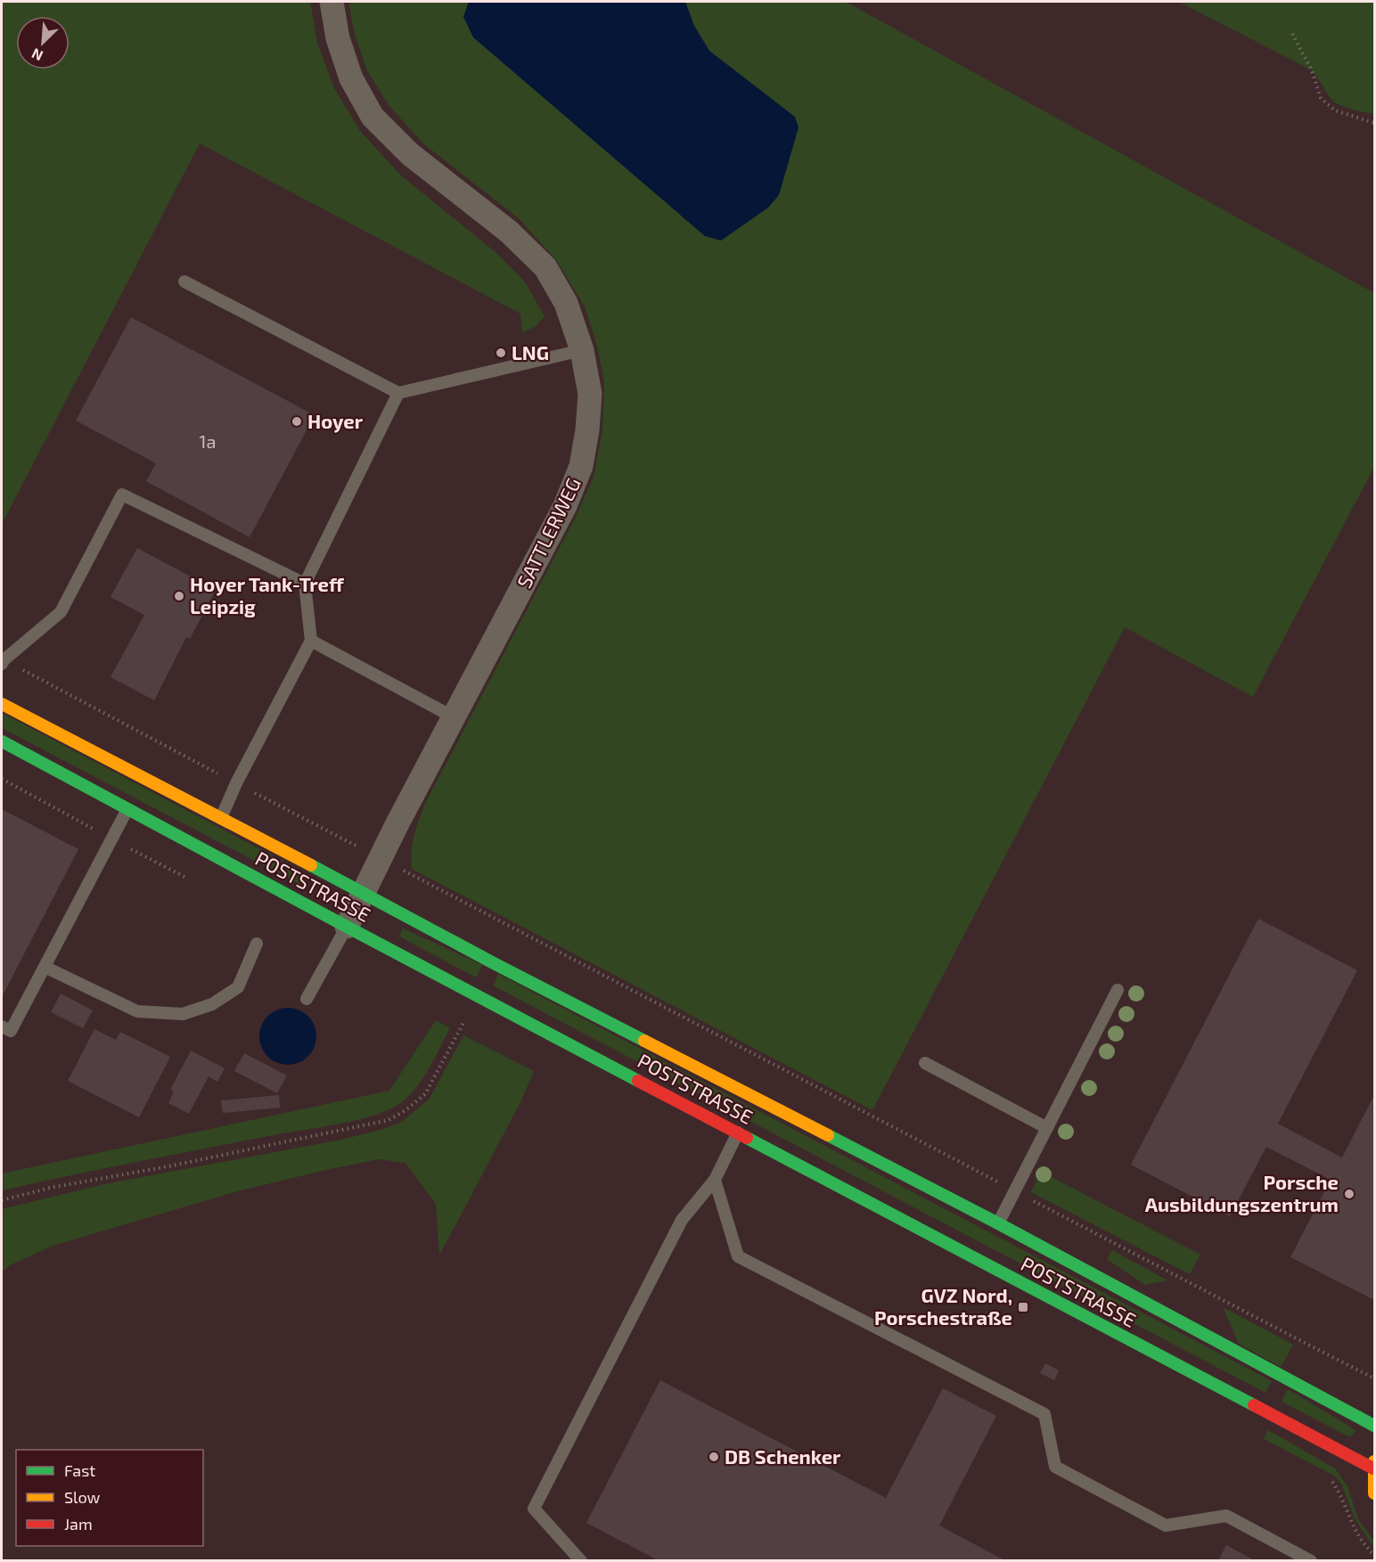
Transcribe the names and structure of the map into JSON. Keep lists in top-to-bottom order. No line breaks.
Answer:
{"streets":{"street":["SATTLERWEG","POSTSTRASSE"]},"crossings":[["SATTLERWEG","POSTSTRASSE"]],"places":{"other":["LNG","Hoyer","Hoyer Tank-Treff Leipzig","Porsche Ausbildungszentrum","DB Schenker"],"transit":["GVZ Nord, Porschestraße"]},"house_numbers":["1a"],"legend":["Fast","Slow","Jam"],"north":"bottom left"}
